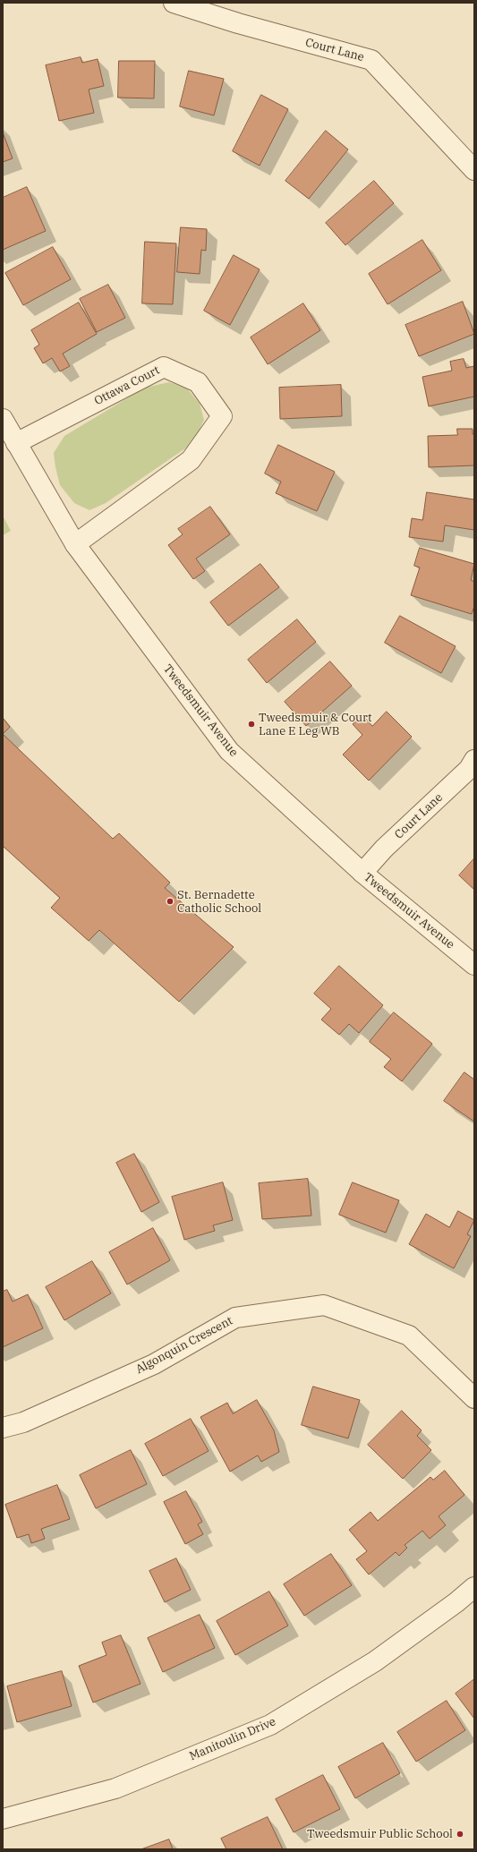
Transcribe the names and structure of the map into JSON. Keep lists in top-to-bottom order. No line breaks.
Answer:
{"streets":{"street":["Court Lane","Ottawa Court","Tweedsmuir Avenue","Algonquin Crescent","Manitoulin Drive"]},"crossings":[["Court Lane","Tweedsmuir Avenue"],["Ottawa Court","Tweedsmuir Avenue"]],"places":["Tweedsmuir & Court Lane E Leg WB","St. Bernadette Catholic School","Tweedsmuir Public School"]}
